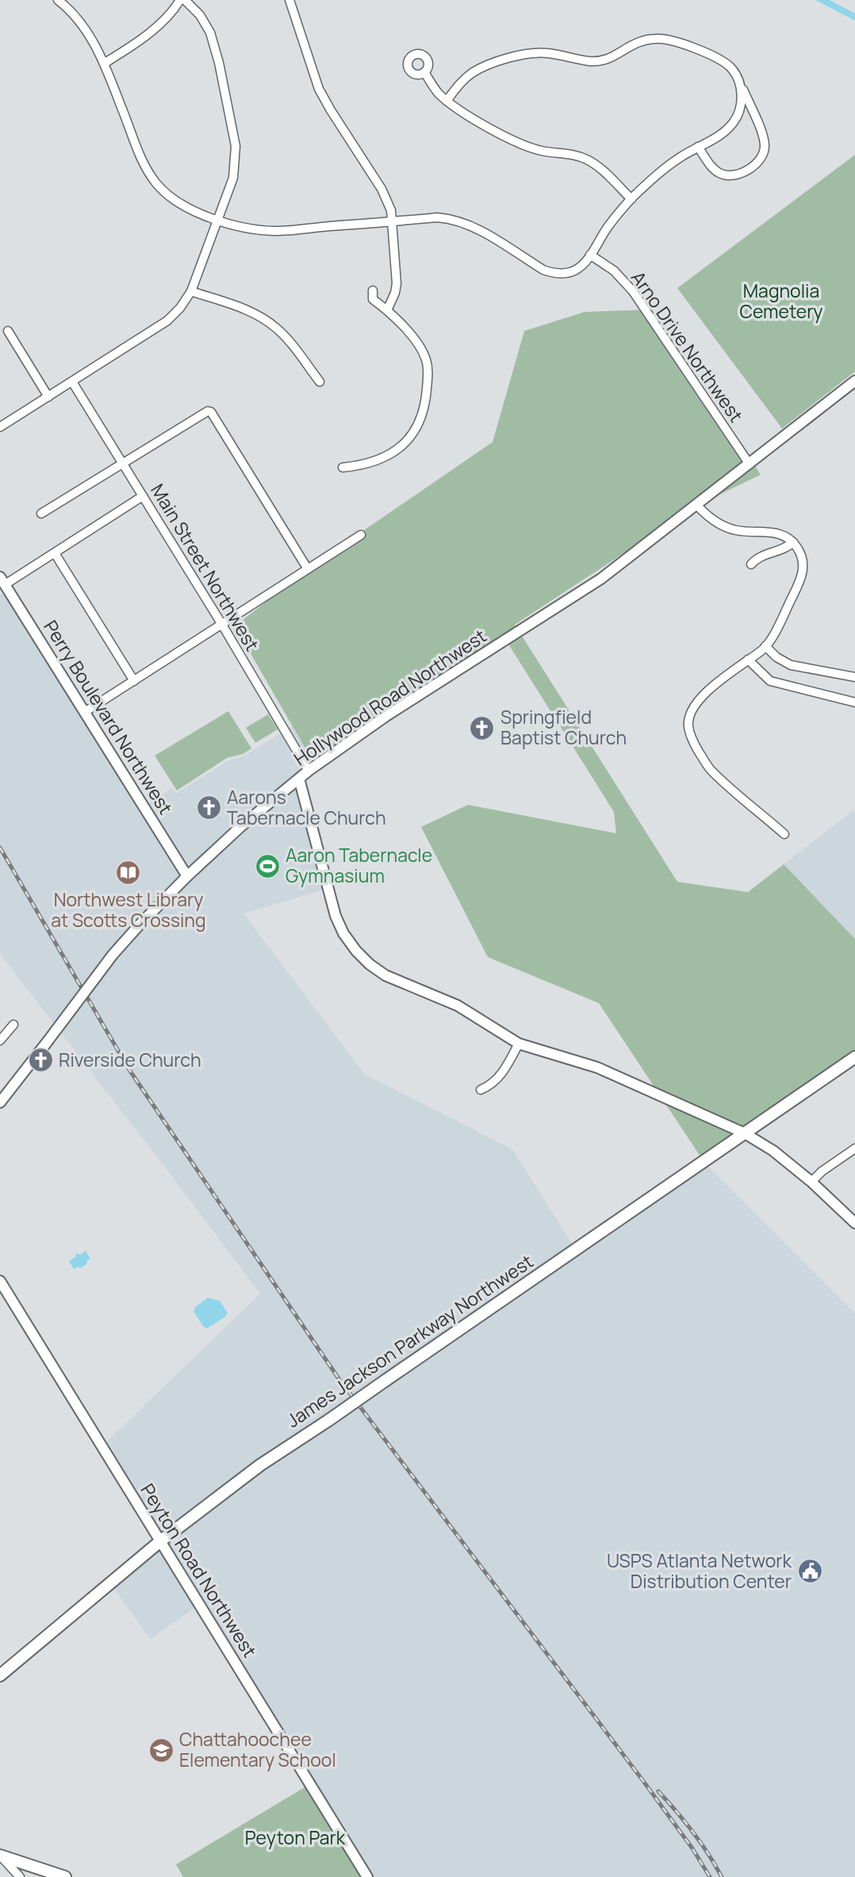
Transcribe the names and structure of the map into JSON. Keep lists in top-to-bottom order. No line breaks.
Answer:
{"streets":{"main road":["James Jackson Parkway Northwest"],"street":["Arno Drive Northwest","Main Street Northwest","Hollywood Road Northwest","Perry Boulevard Northwest","Peyton Road Northwest"]},"crossings":[["Arno Drive Northwest","Hollywood Road Northwest"],["Main Street Northwest","Hollywood Road Northwest"],["Hollywood Road Northwest","Perry Boulevard Northwest"],["James Jackson Parkway Northwest","Peyton Road Northwest"]],"parks":["Magnolia Cemetery","Peyton Park"],"places":{"church":["Springfield Baptist Church","Aarons Tabernacle Church","Riverside Church"],"sports":["Aaron Tabernacle Gymnasium"],"library":["Northwest Library at Scotts Crossing"],"public building":["USPS Atlanta Network Distribution Center"],"school or university":["Chattahoochee Elementary School"]}}
